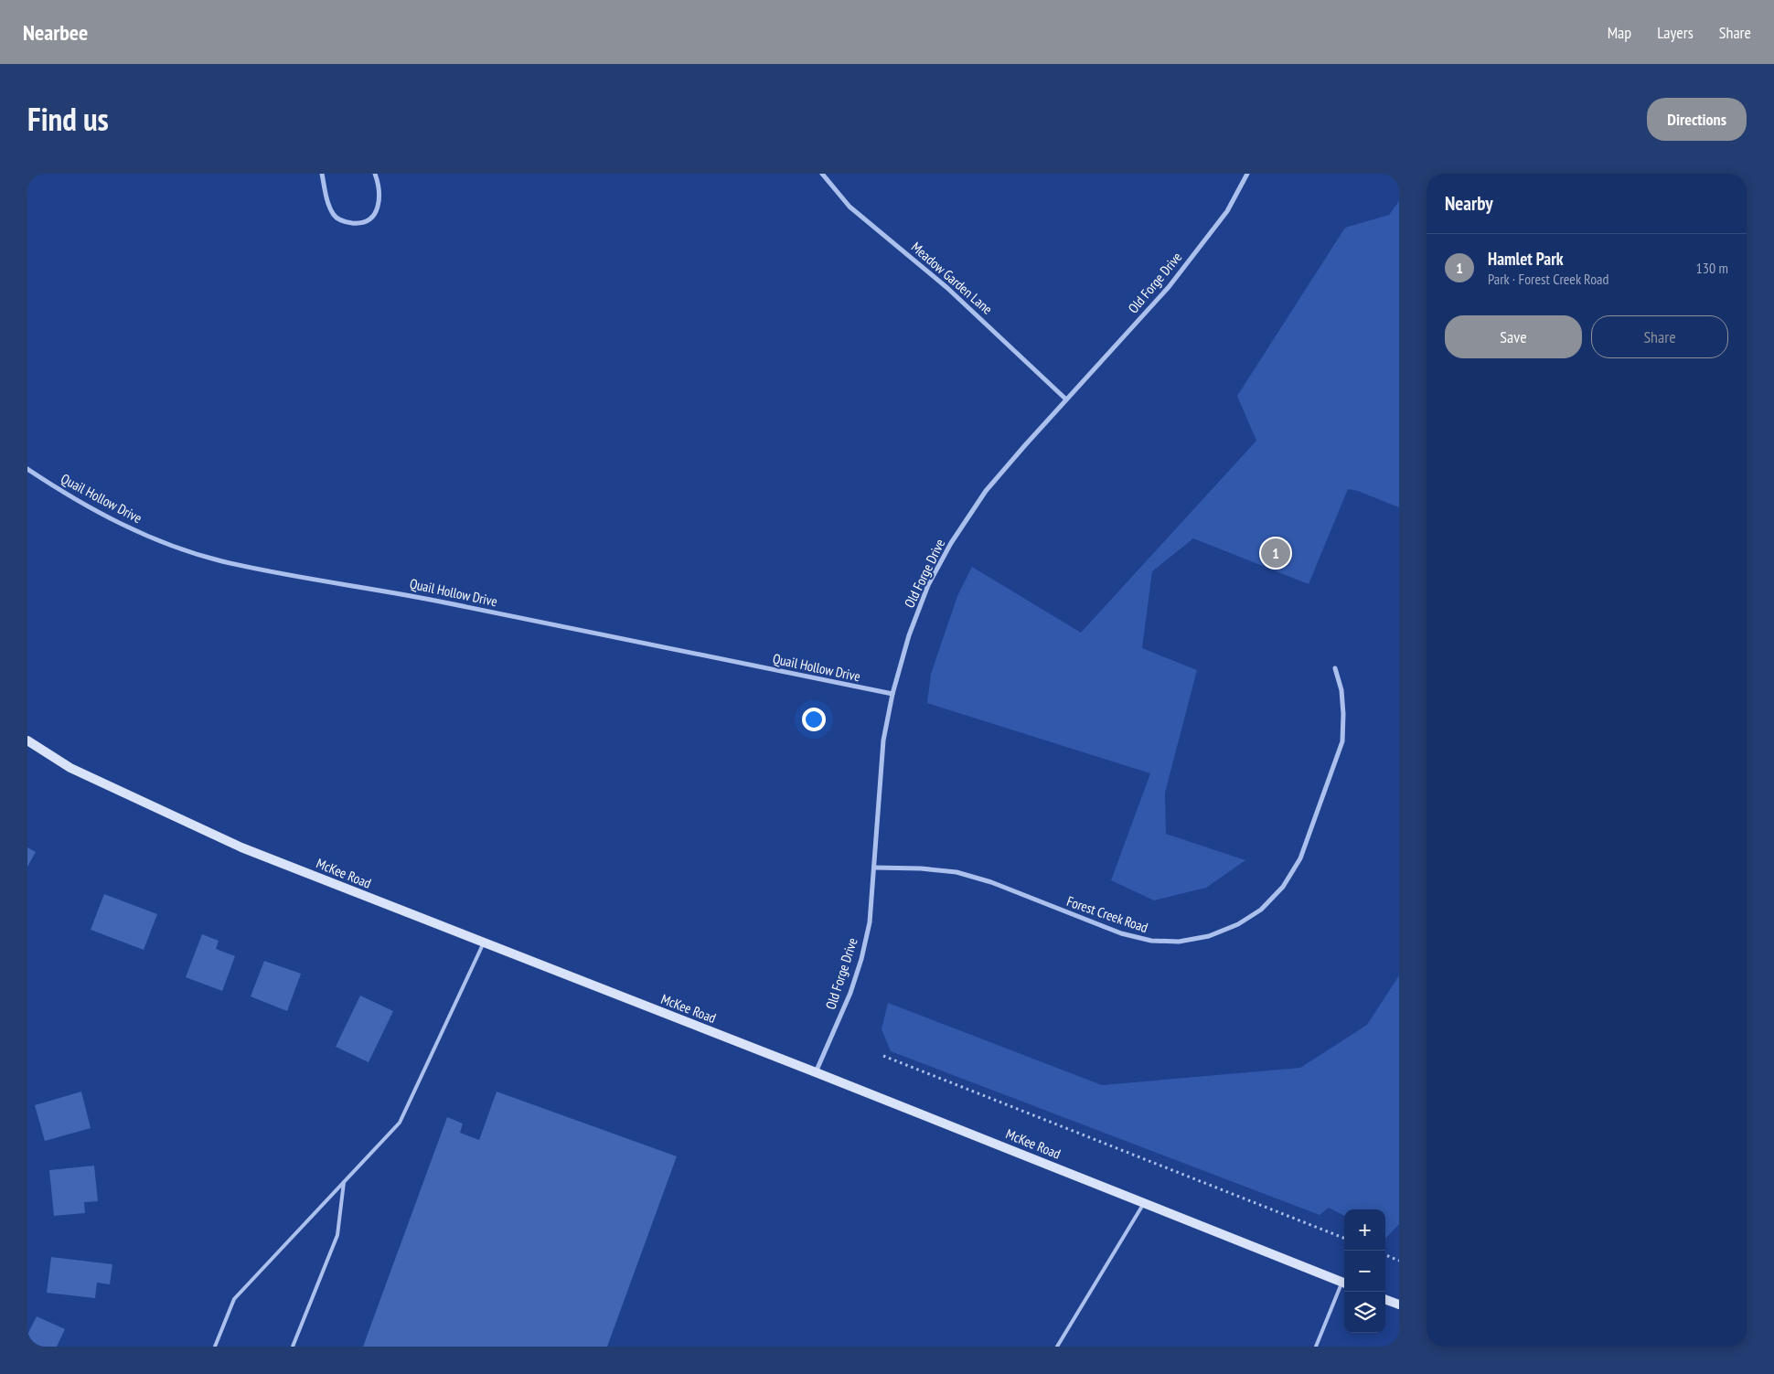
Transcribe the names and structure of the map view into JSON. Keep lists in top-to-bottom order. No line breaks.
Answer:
{"streets":{"main road":["McKee Road"],"street":["Meadow Garden Lane","Old Forge Drive","Quail Hollow Drive","Forest Creek Road"]},"crossings":[["Meadow Garden Lane","Old Forge Drive"],["Old Forge Drive","Quail Hollow Drive"],["Old Forge Drive","McKee Road"],["Old Forge Drive","Forest Creek Road"]],"page":{"header":"Nearbee","nav":["Map","Layers","Share"],"title":"Find us","buttons":["Directions",["Save","Share"]],"heading":"Nearby","list":[{"mark":"1","name":"Hamlet Park","note":"Park · Forest Creek Road","value":"130 m"}],"pins":"1","map_buttons":["+","−"]}}
